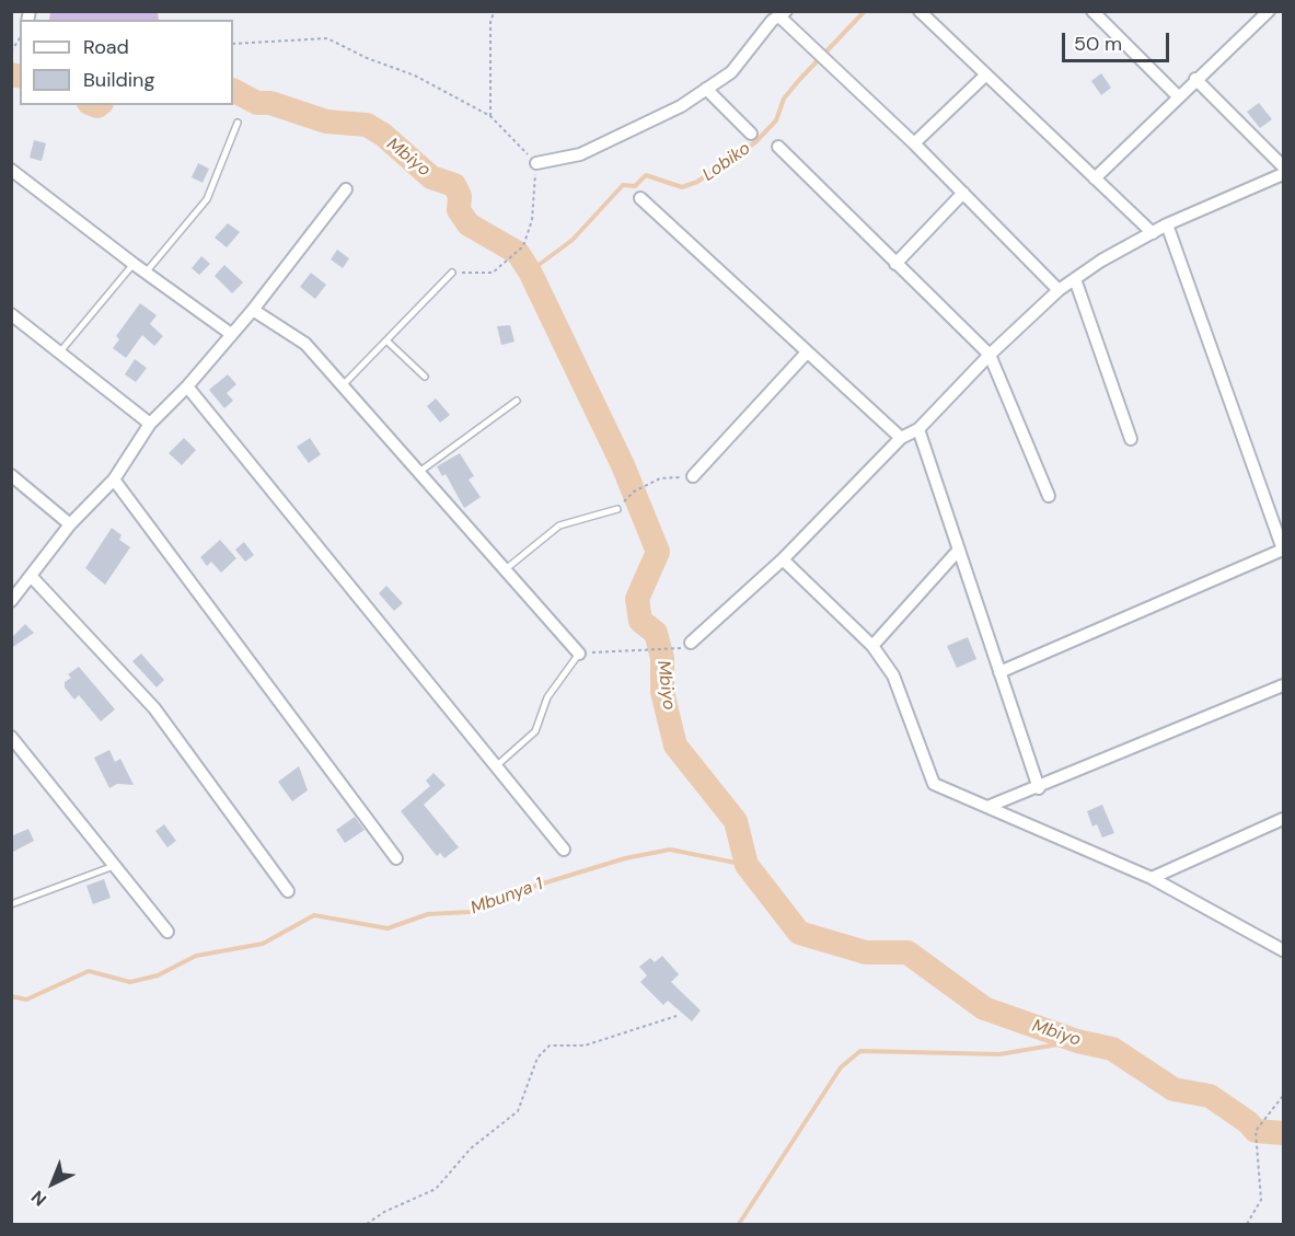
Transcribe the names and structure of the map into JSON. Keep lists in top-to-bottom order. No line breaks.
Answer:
{"water":["Mbiyo","Lobiko","Mbunya 1"],"legend":["Road","Building"],"scale_bar":"50 m","north":"bottom left"}
